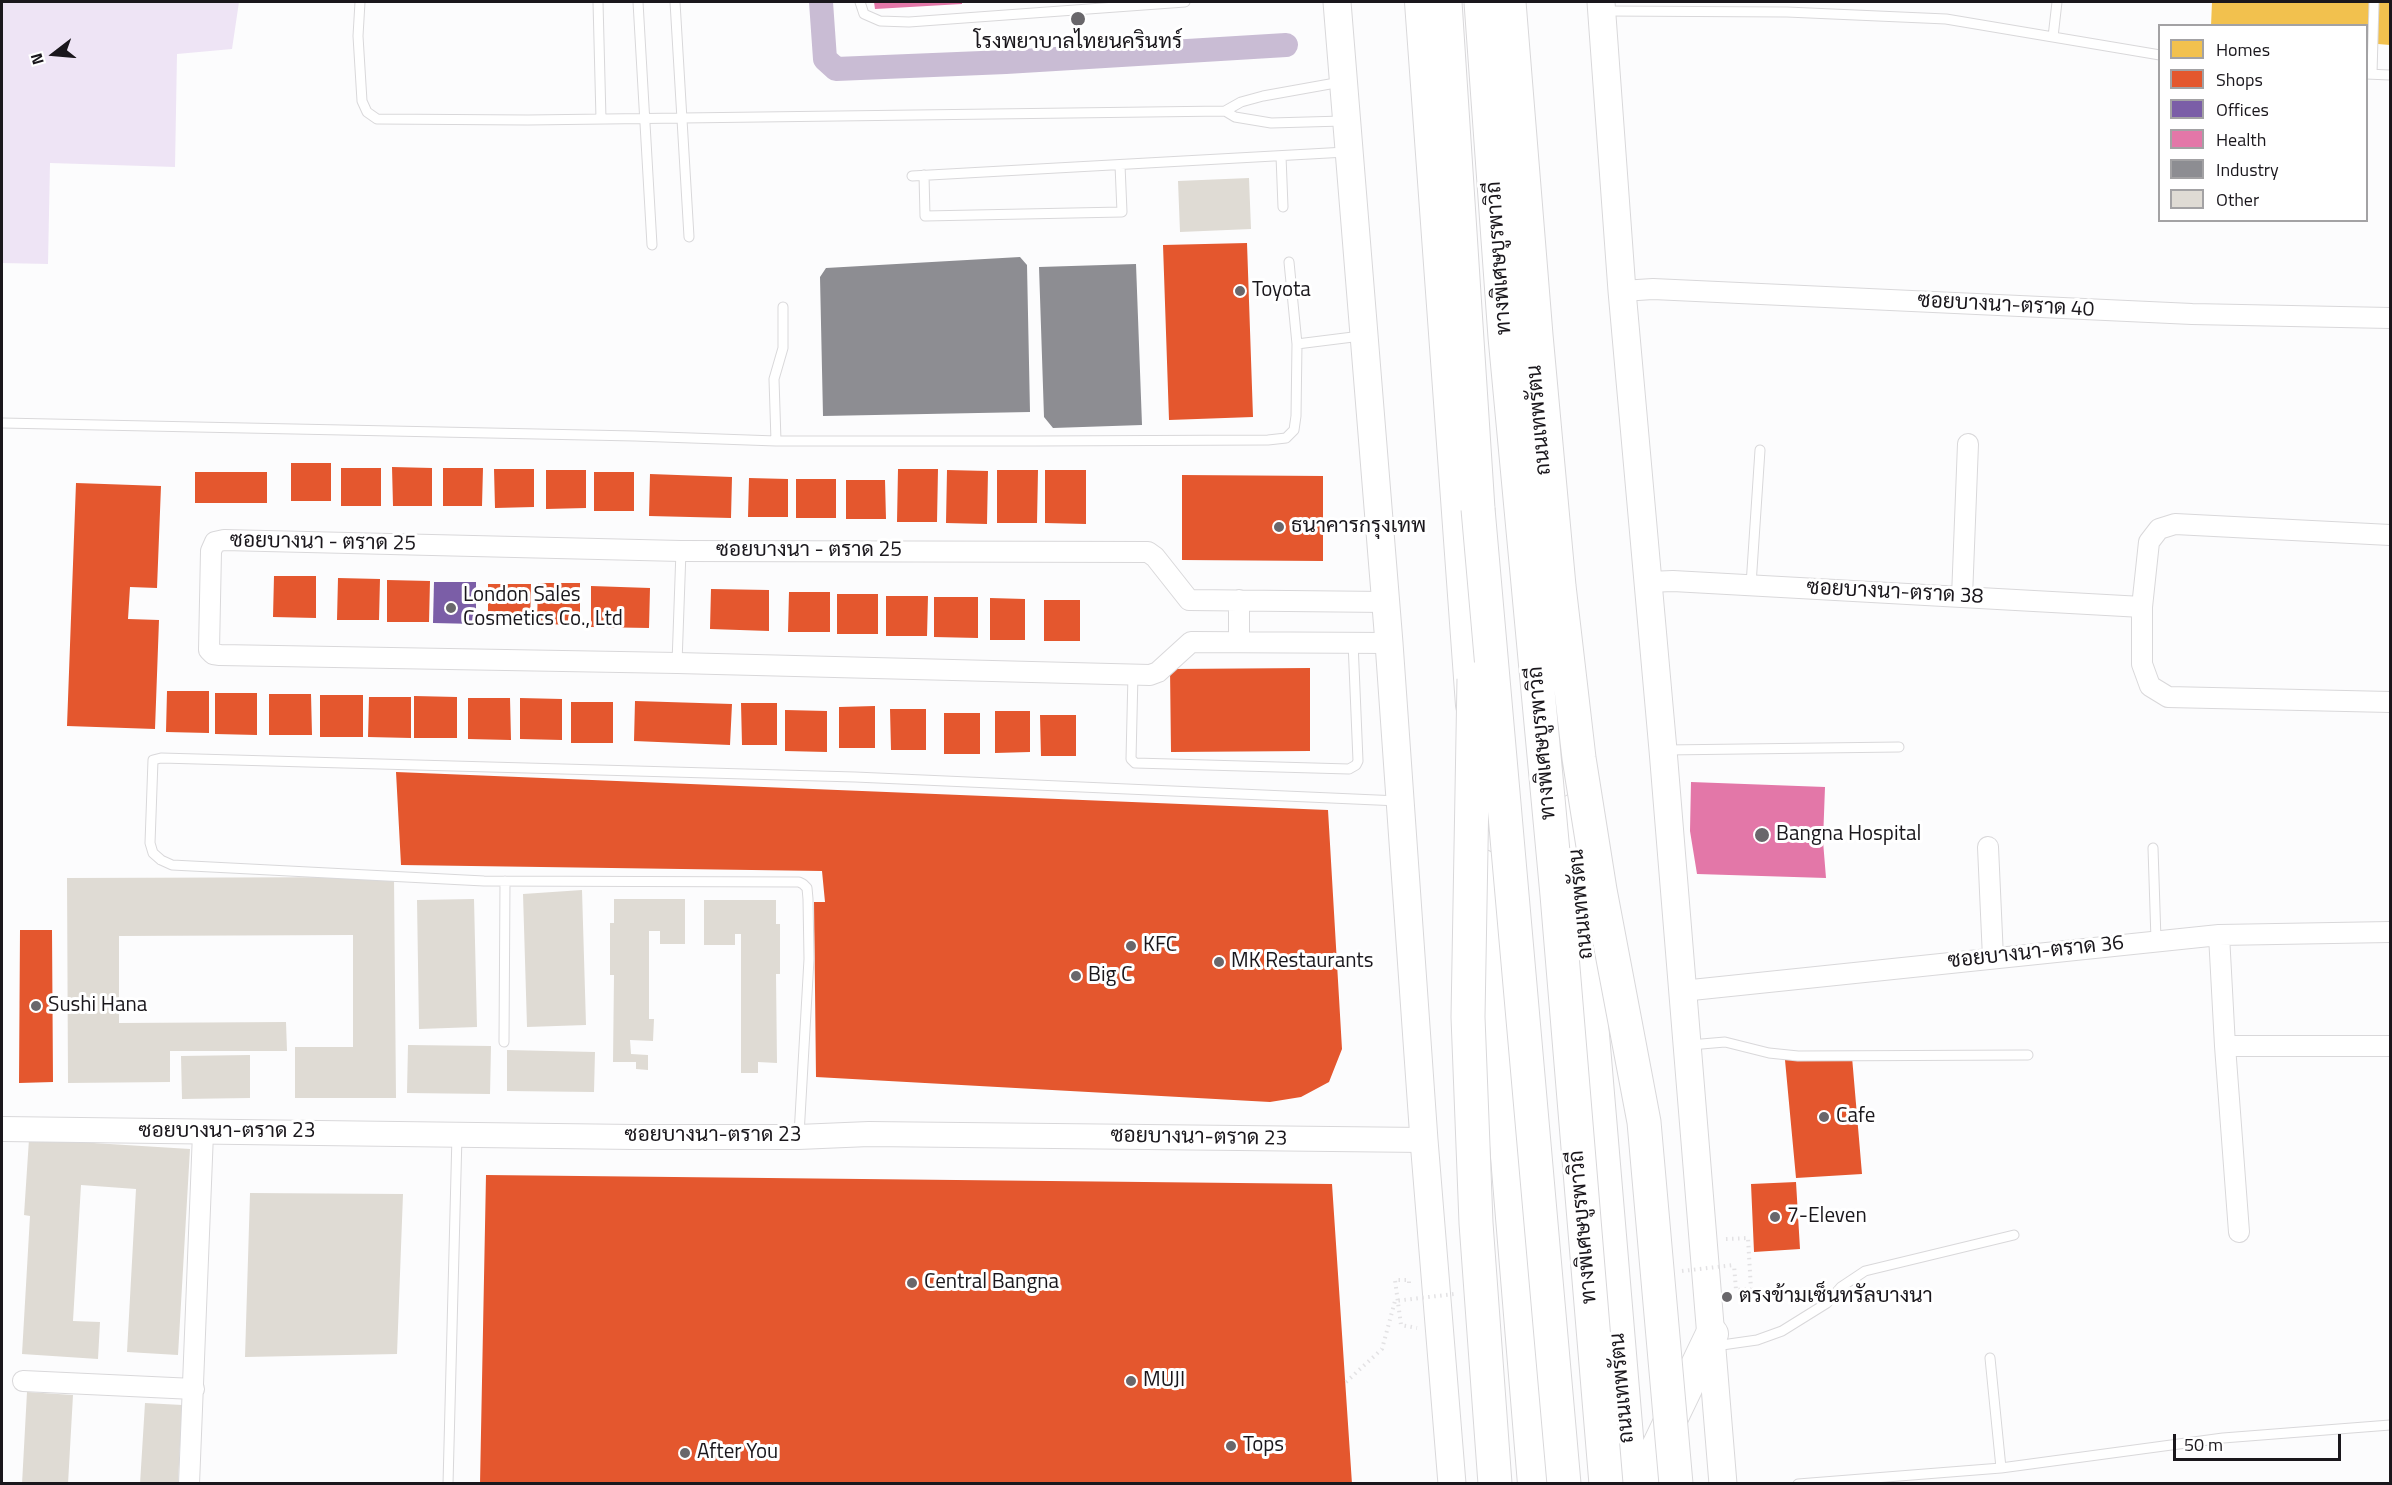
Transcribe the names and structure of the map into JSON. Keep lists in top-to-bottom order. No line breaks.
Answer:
{"streets":{"highway":["ทางพิเศษบูรพาวิถี","ถนนเทพรัตน"],"street":["ซอยบางนา-ตราด 40","ซอยบางนา - ตราด 25","ซอยบางนา-ตราด 38","ซอยบางนา-ตราด 36","ซอยบางนา-ตราด 23"]},"places":["โรงพยาบาลไทยนครินทร์","Toyota","ธนาคารกรุงเทพ","London Sales Cosmetics Co., Ltd","Bangna Hospital","KFC","MK Restaurants","Big C","Sushi Hana","Cafe","7-Eleven","Central Bangna","ตรงข้ามเซ็นทรัลบางนา","MUJI","Tops","After You"],"legend":["Homes","Shops","Offices","Health","Industry","Other"],"scale_bar":"50 m","north":"left"}
